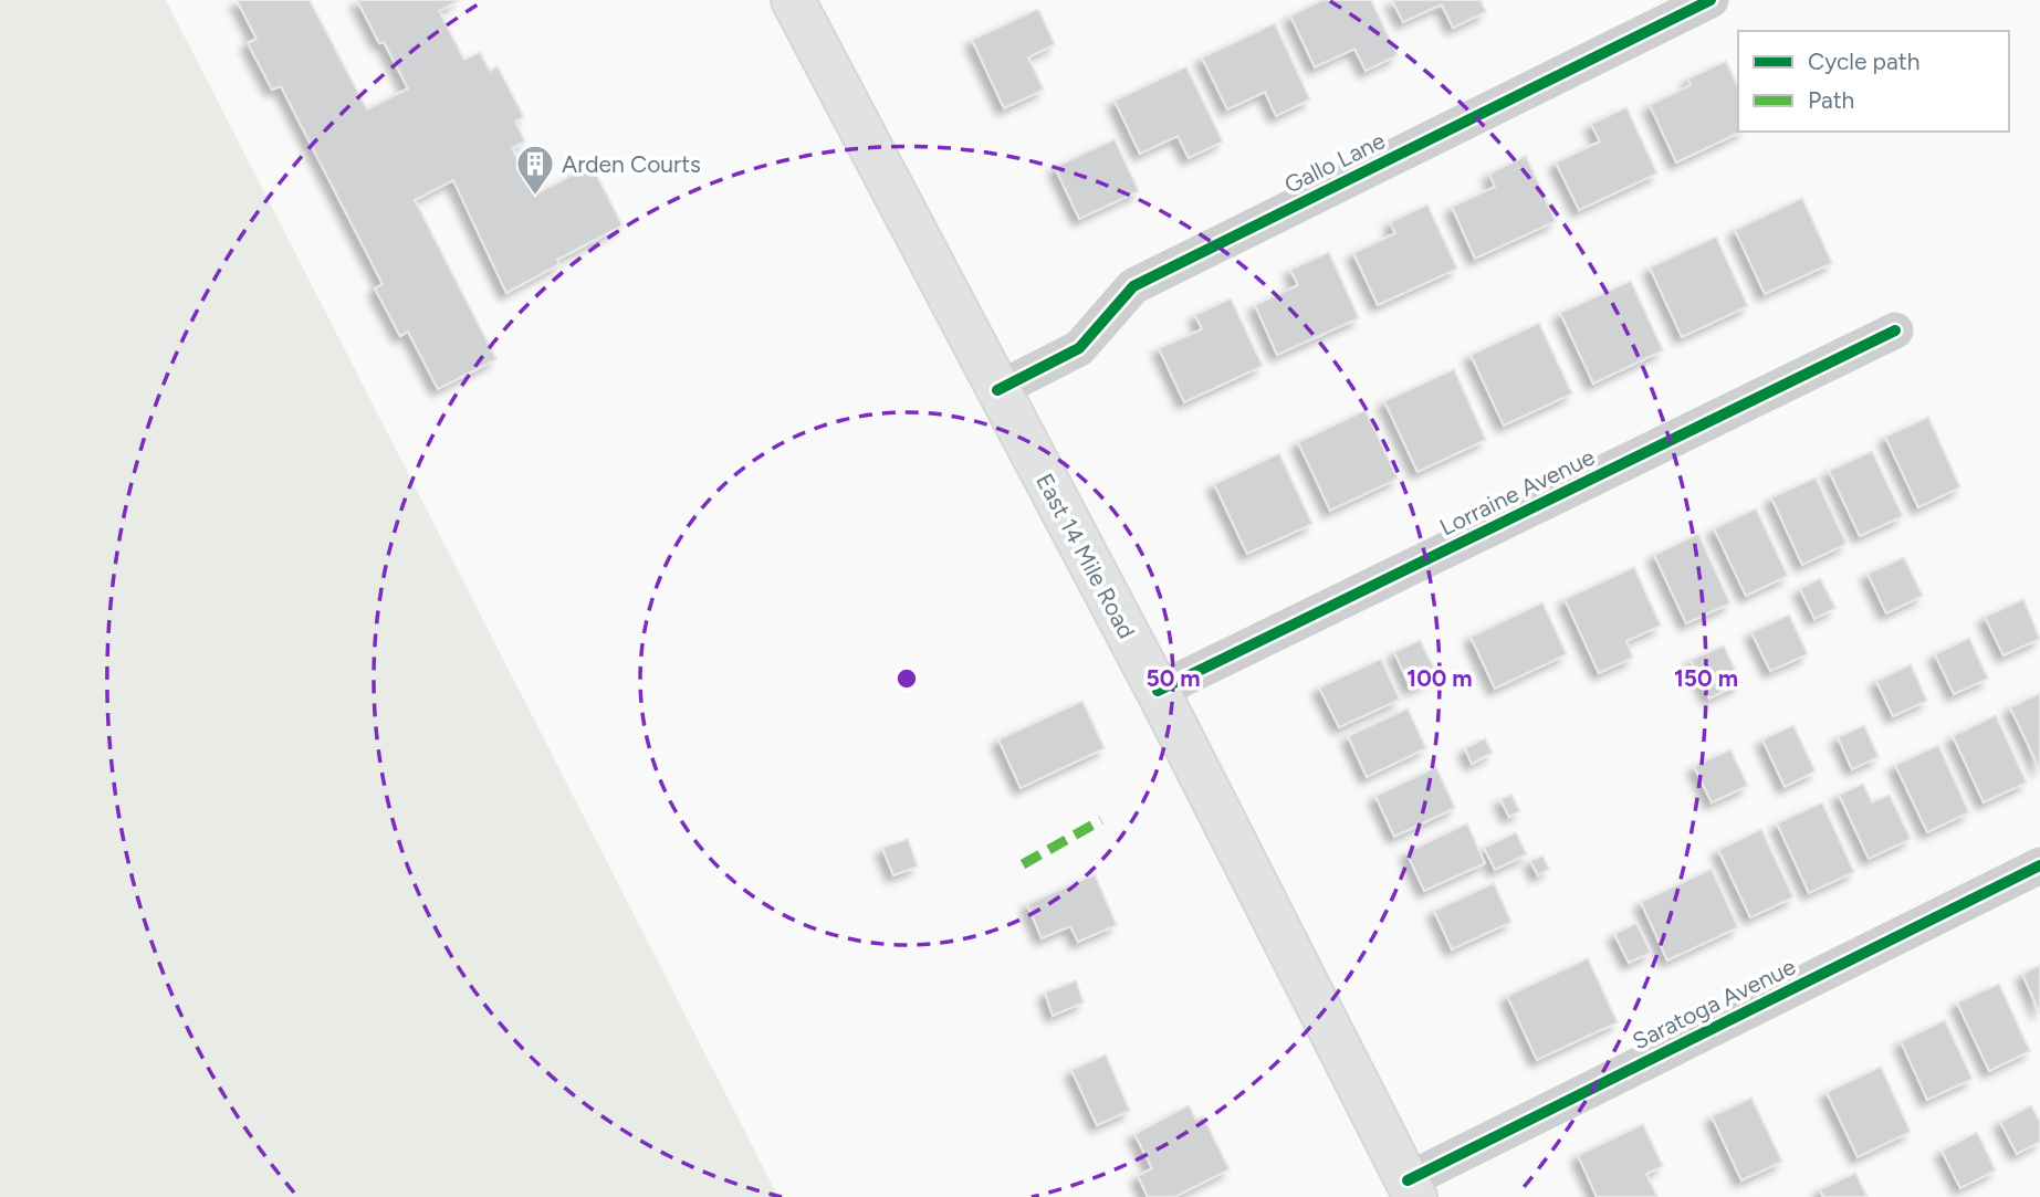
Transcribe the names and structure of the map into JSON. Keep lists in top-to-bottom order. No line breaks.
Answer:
{"streets":{"main road":["East 14 Mile Road"],"street":["Gallo Lane","Lorraine Avenue","Saratoga Avenue"]},"crossings":[["Gallo Lane","East 14 Mile Road"],["Lorraine Avenue","East 14 Mile Road"],["East 14 Mile Road","Saratoga Avenue"]],"places":{"building":["Arden Courts"]},"legend":["Cycle path","Path"],"rings":["50 m","100 m","150 m"]}
